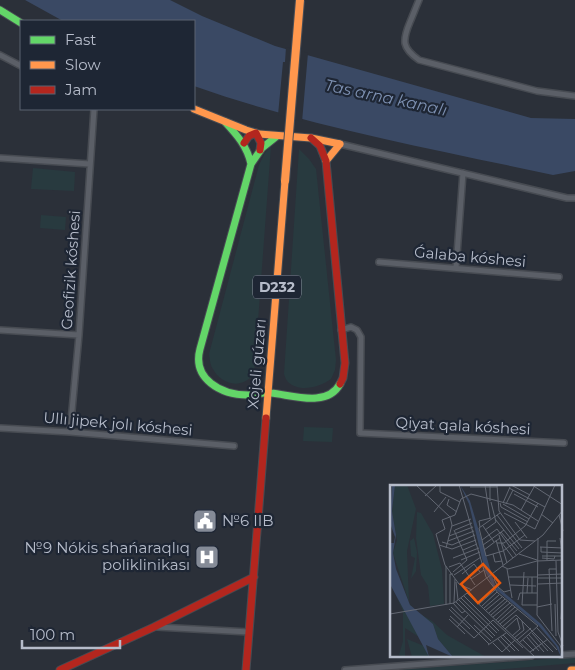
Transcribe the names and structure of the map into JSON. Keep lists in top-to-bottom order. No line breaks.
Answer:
{"streets":{"main road":["D232","Xojeli gúzarı"],"street":["Ǵalaba kóshesi","Geofizik kóshesi","Ullı jipek jolı kóshesi","Qiyat qala kóshesi"]},"crossings":[["Geofizik kóshesi","Ullı jipek jolı kóshesi"]],"water":["Tas arna kanalı"],"places":{"public building":["№6 IIB"],"hospital":["№9 Nókis shańaraqlıq poliklinikası"]},"legend":["Fast","Slow","Jam"],"scale_bar":"100 m"}
